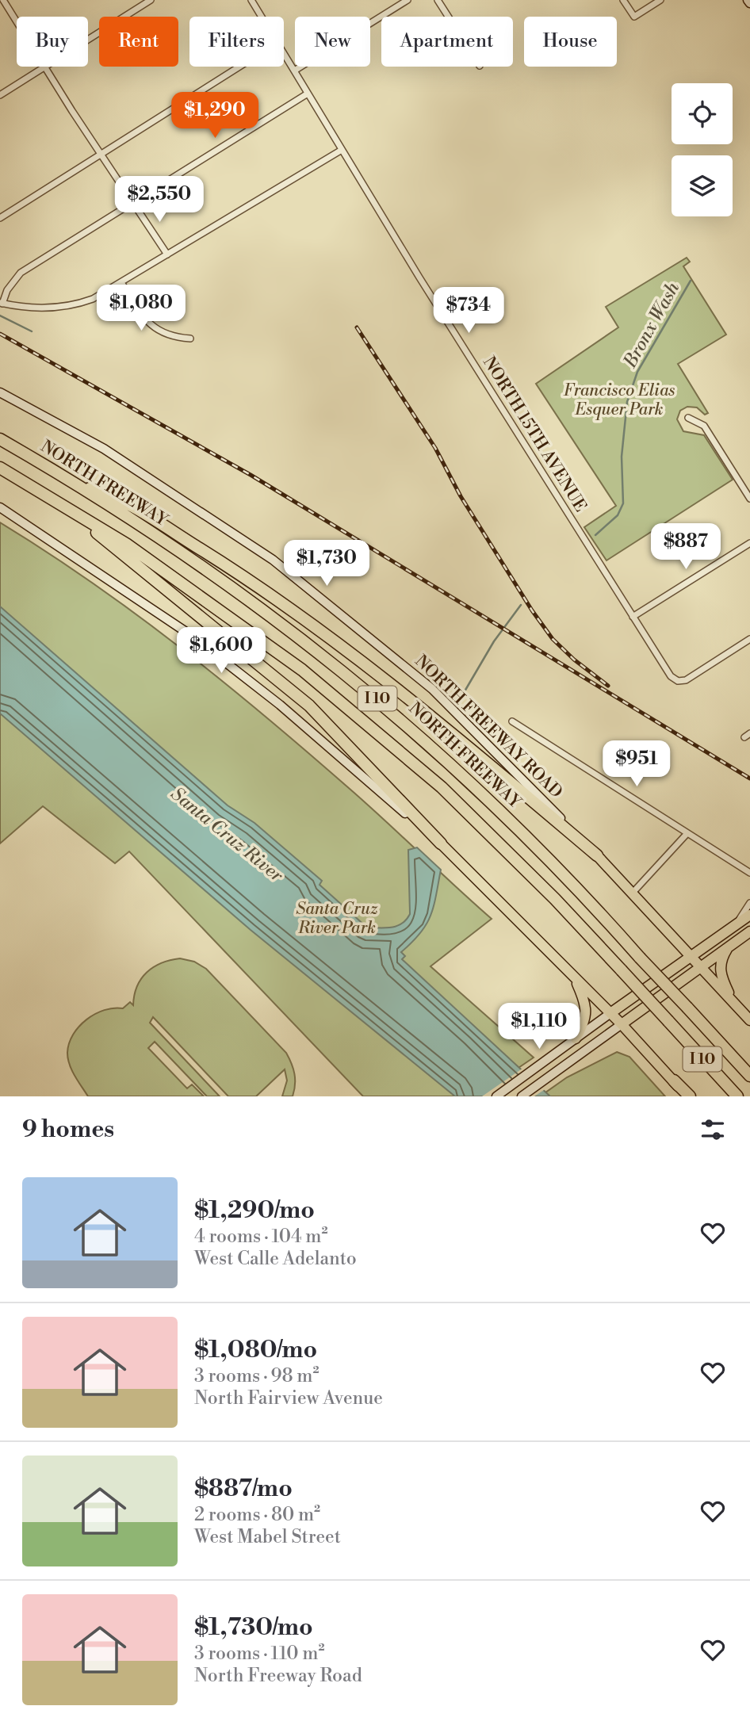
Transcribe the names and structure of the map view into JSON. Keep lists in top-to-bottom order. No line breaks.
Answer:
{"streets":{"highway":["NORTH FREEWAY","I 10"],"main road":["NORTH FREEWAY ROAD"],"street":["NORTH 15TH AVENUE"]},"water":["Bronx Wash","Santa Cruz River"],"parks":["Francisco Elias Esquer Park","Santa Cruz River Park"],"page":{"chip":["Buy","Rent","Filters","New","Apartment","House"],"price":["$1,290","$2,550","$1,080","$734","$887","$1,730","$1,600","$951","$1,110"],"heading":"9 homes","list":[{"name":"$1,290/mo","note":"4 rooms · 104 m² · West Calle Adelanto"},{"name":"$1,080/mo","note":"3 rooms · 98 m² · North Fairview Avenue"},{"name":"$887/mo","note":"2 rooms · 80 m² · West Mabel Street"},{"name":"$1,730/mo","note":"3 rooms · 110 m² · North Freeway Road"}]}}
